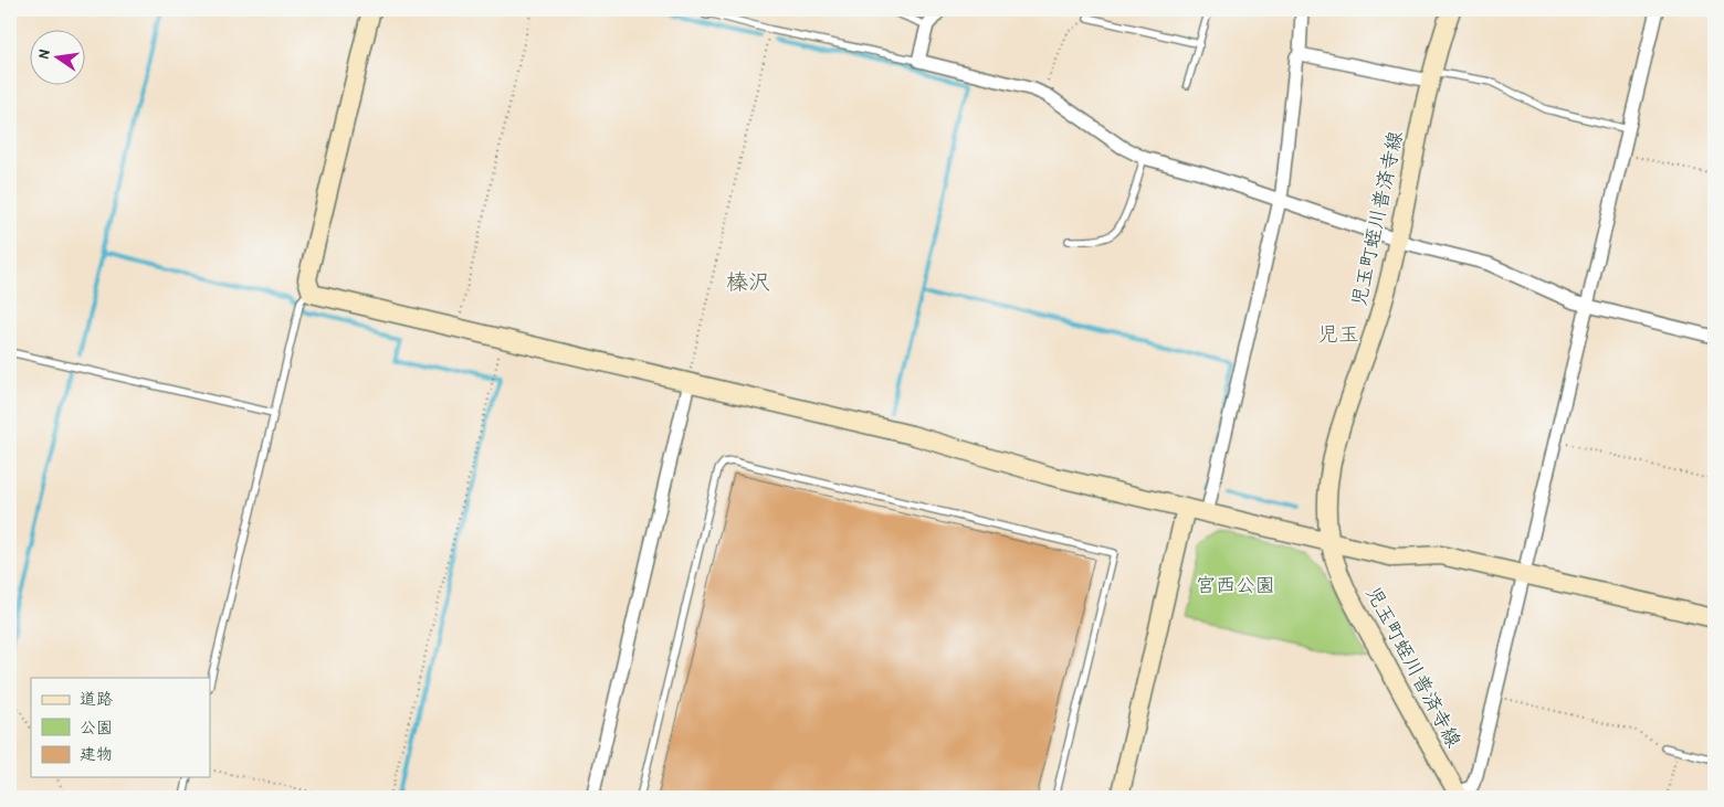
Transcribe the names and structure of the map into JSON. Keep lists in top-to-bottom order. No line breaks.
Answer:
{"streets":{"street":["児玉町蛭川普済寺線"]},"districts":["榛沢","児玉"],"parks":["宮西公園"],"legend":["道路","公園","建物"],"north":"left"}
